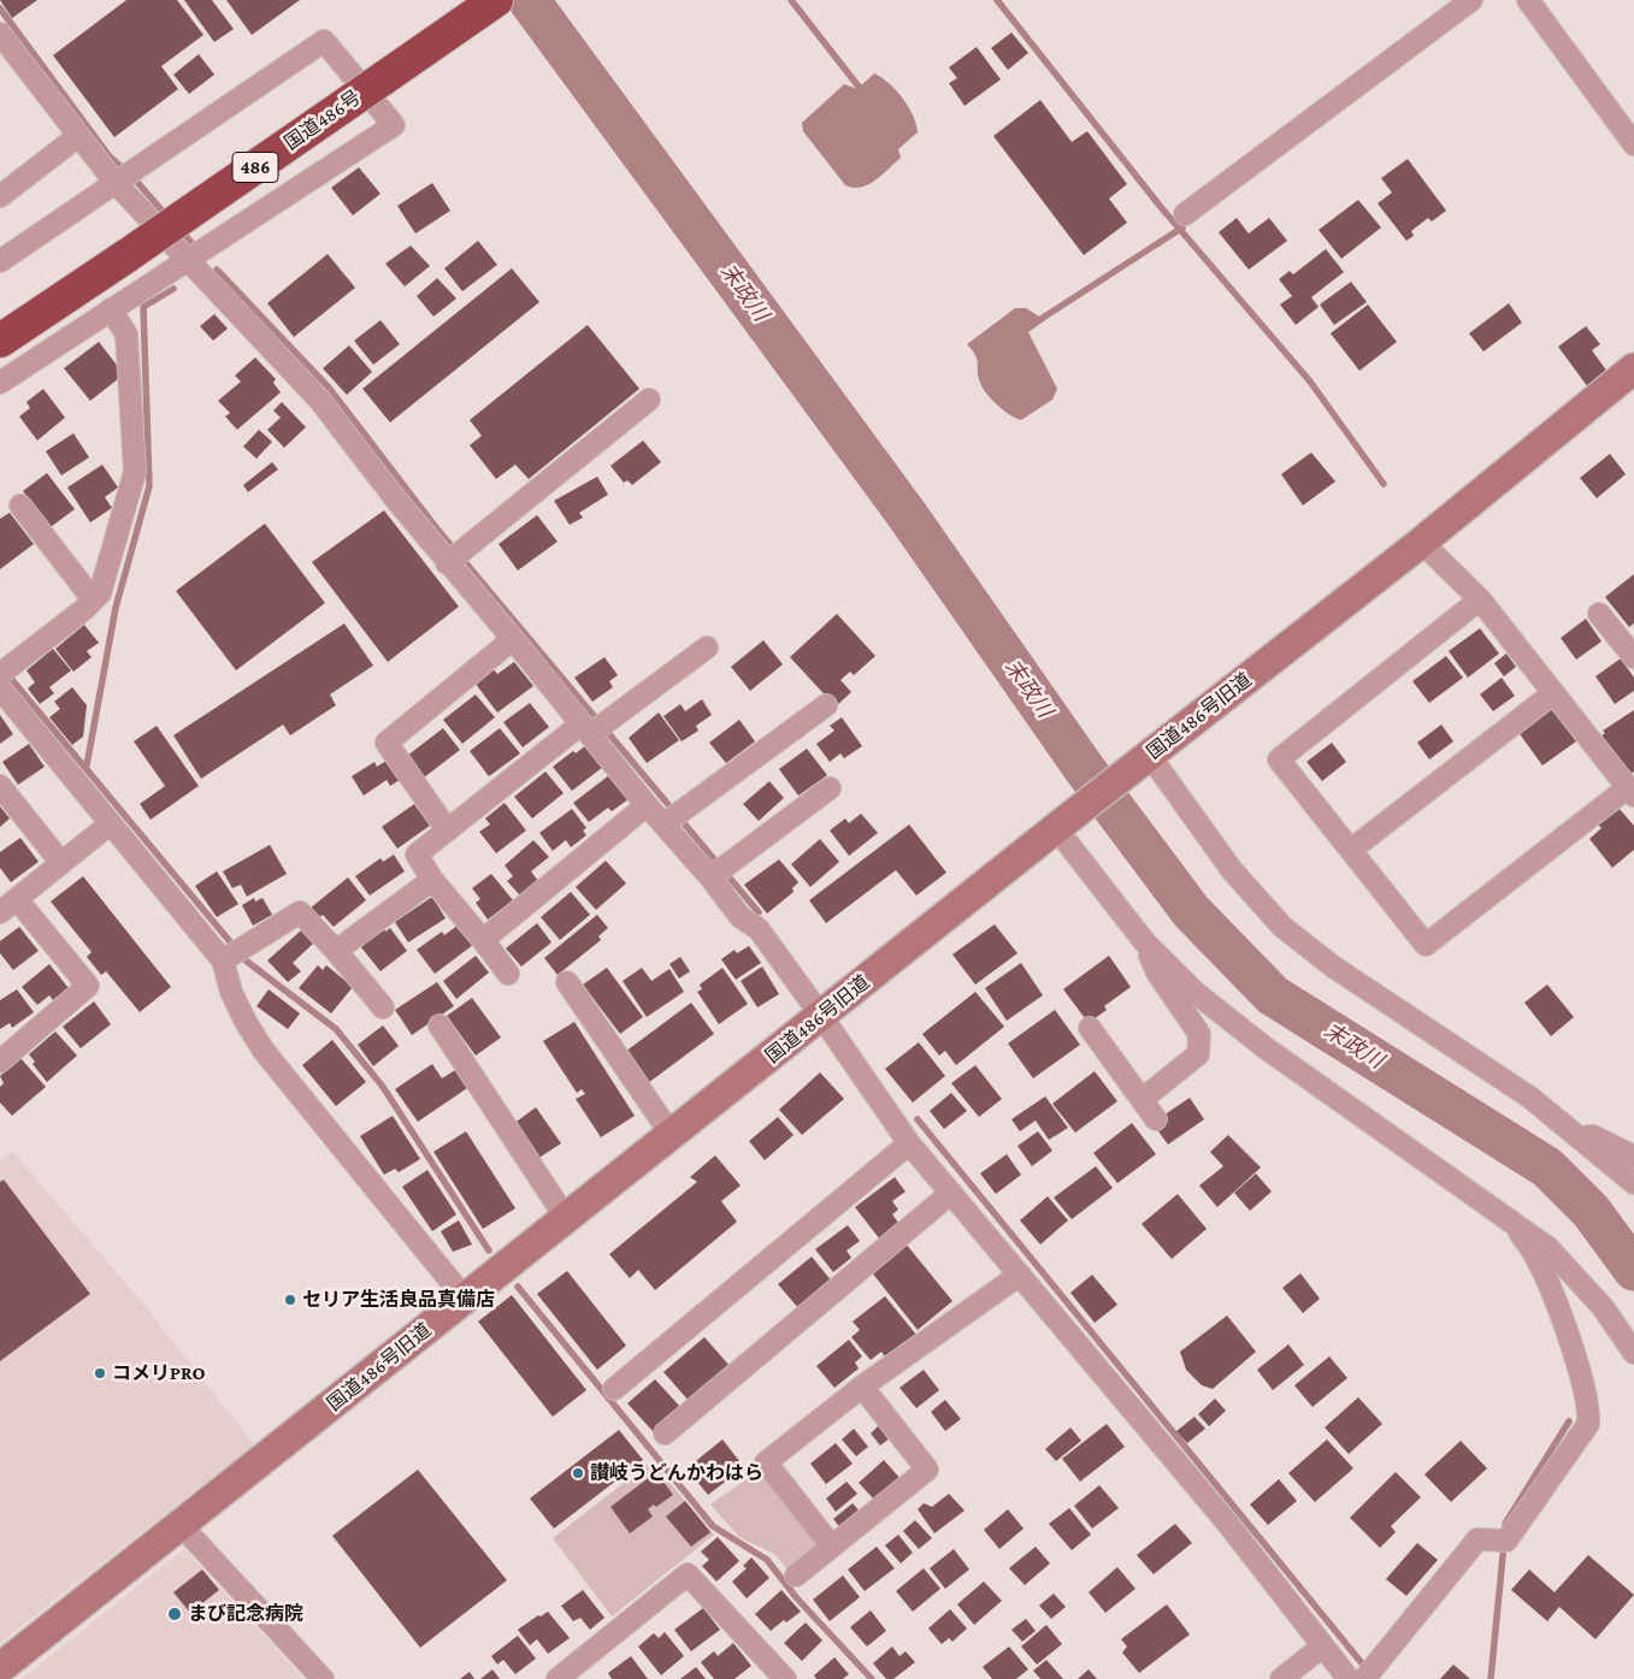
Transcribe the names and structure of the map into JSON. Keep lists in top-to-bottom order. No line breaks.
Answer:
{"streets":{"highway":["国道486号","486"],"street":["国道486号旧道"]},"water":["末政川"],"places":["セリア生活良品真備店","コメリPRO","讃岐うどんかわはら","まび記念病院"]}
